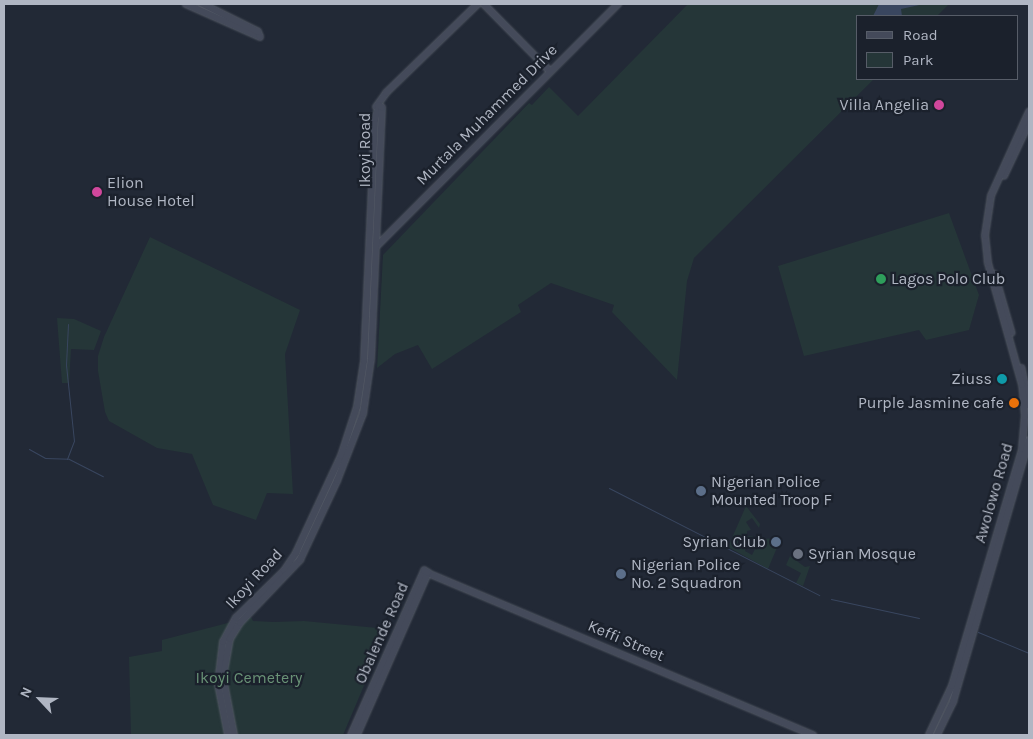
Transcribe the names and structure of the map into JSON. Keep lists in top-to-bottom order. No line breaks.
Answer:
{"streets":{"main road":["Murtala Muhammed Drive","Ikoyi Road","Awolowo Road","Obalende Road","Keffi Street"]},"crossings":[["Murtala Muhammed Drive","Ikoyi Road"],["Obalende Road","Keffi Street"]],"parks":["Ikoyi Cemetery"],"places":["Villa Angelia","Elion House Hotel","Lagos Polo Club","Ziuss","Purple Jasmine cafe","Nigerian Police Mounted Troop F","Syrian Club","Syrian Mosque","Nigerian Police No. 2 Squadron"],"legend":["Road","Park"],"north":"top left"}
